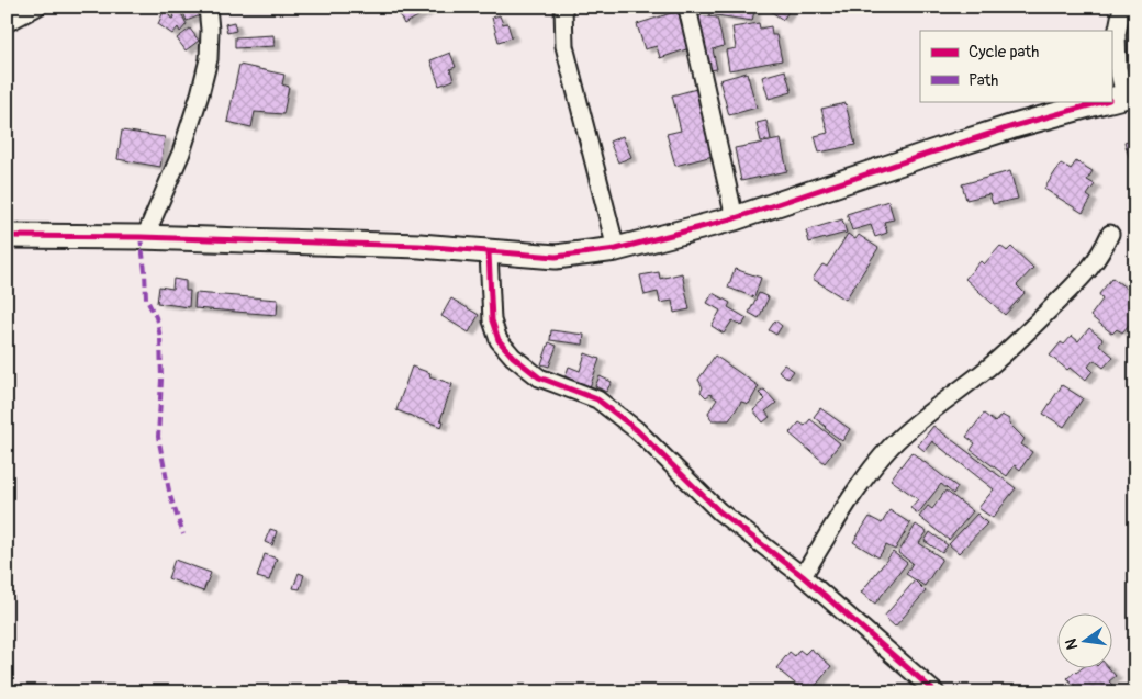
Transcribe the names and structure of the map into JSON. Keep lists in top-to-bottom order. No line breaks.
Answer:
{"legend":["Cycle path","Path"],"north":"left"}
